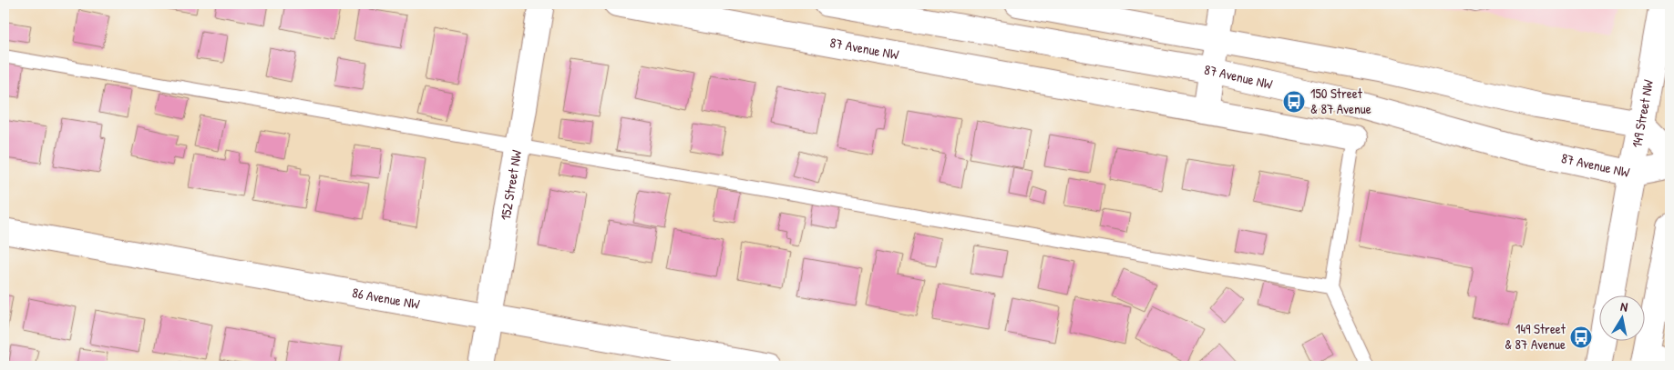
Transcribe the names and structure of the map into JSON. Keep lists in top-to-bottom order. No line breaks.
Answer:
{"streets":{"main road":["87 Avenue NW","149 Street NW","152 Street NW","86 Avenue NW"]},"crossings":[["87 Avenue NW","149 Street NW"],["152 Street NW","86 Avenue NW"]],"places":{"bus stop":["150 Street & 87 Avenue","149 Street & 87 Avenue"]},"north":"top"}
